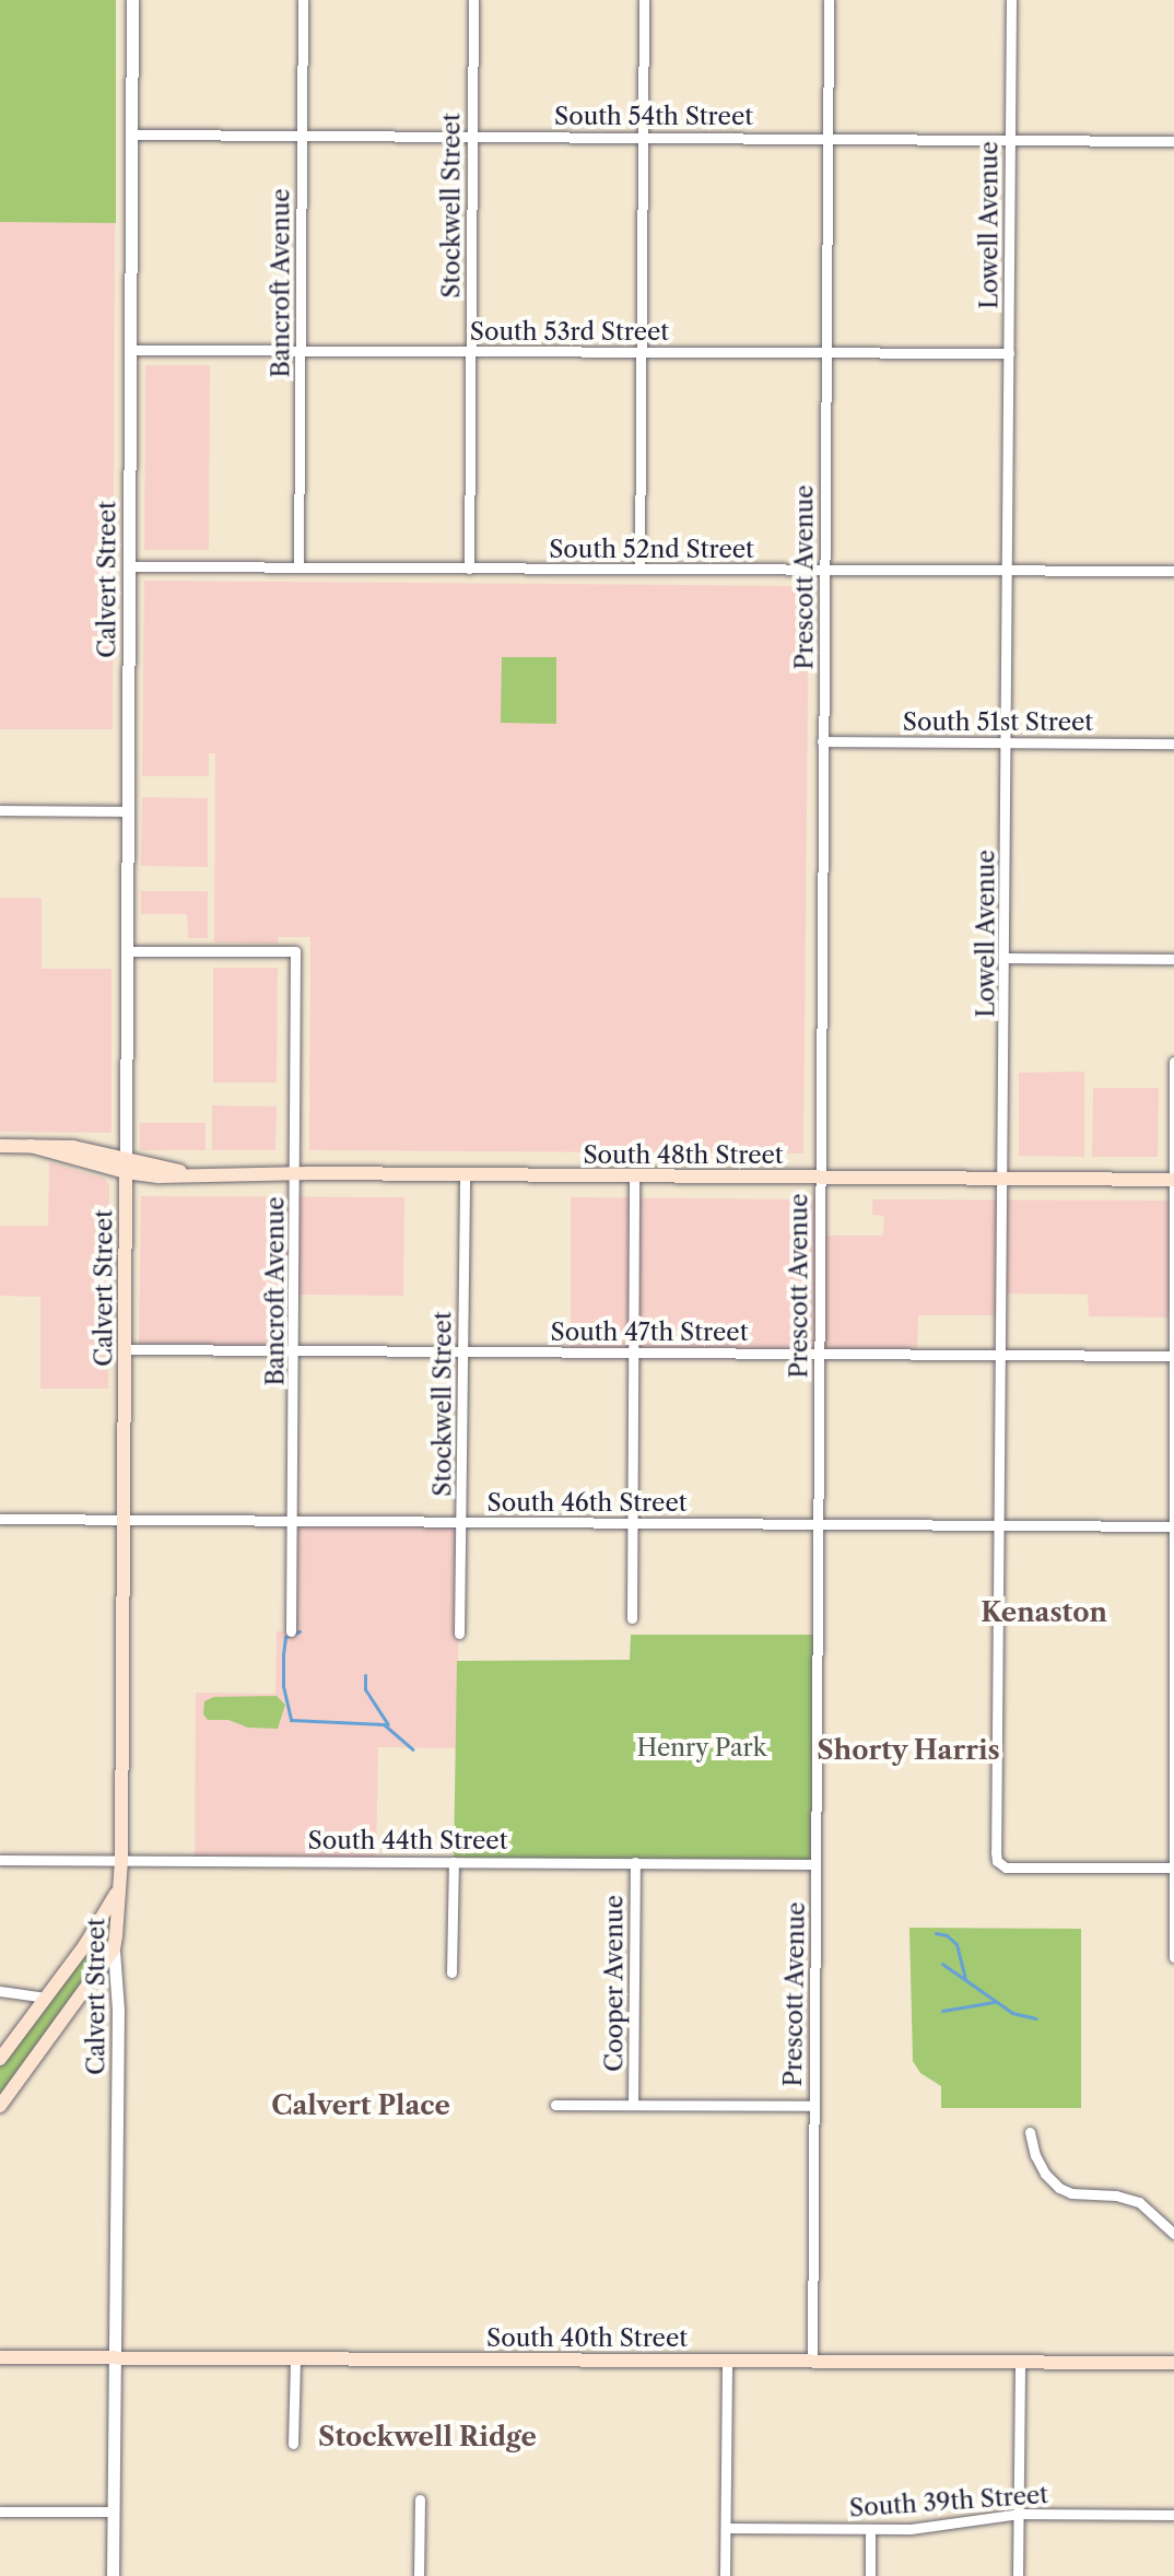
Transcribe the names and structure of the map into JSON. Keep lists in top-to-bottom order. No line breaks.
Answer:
{"streets":{"main road":["Calvert Street","South 48th Street","South 40th Street"],"street":["South 54th Street","Stockwell Street","Lowell Avenue","Bancroft Avenue","South 53rd Street","South 52nd Street","Prescott Avenue","South 51st Street","South 47th Street","South 46th Street","South 44th Street","Cooper Avenue","South 39th Street"]},"crossings":[["South 54th Street","Stockwell Street"],["South 54th Street","Lowell Avenue"],["South 54th Street","Bancroft Avenue"],["South 54th Street","Prescott Avenue"],["South 54th Street","Calvert Street"],["Stockwell Street","South 53rd Street"],["Stockwell Street","South 52nd Street"],["Stockwell Street","South 48th Street"],["Stockwell Street","South 47th Street"],["Stockwell Street","South 46th Street"],["Lowell Avenue","South 53rd Street"],["Lowell Avenue","South 52nd Street"],["Lowell Avenue","South 51st Street"],["Lowell Avenue","South 48th Street"],["Lowell Avenue","South 47th Street"],["Lowell Avenue","South 46th Street"],["Bancroft Avenue","South 53rd Street"],["Bancroft Avenue","South 52nd Street"],["Bancroft Avenue","Calvert Street"],["Bancroft Avenue","South 48th Street"],["Bancroft Avenue","South 47th Street"],["Bancroft Avenue","South 46th Street"],["South 53rd Street","Prescott Avenue"],["South 53rd Street","Calvert Street"],["South 52nd Street","Prescott Avenue"],["South 52nd Street","Calvert Street"],["Prescott Avenue","South 51st Street"],["Prescott Avenue","South 48th Street"],["Prescott Avenue","South 47th Street"],["Prescott Avenue","South 46th Street"],["Prescott Avenue","South 44th Street"],["Prescott Avenue","South 40th Street"],["Calvert Street","South 48th Street"],["Calvert Street","South 47th Street"],["Calvert Street","South 46th Street"],["Calvert Street","South 44th Street"],["Calvert Street","South 40th Street"],["South 44th Street","Cooper Avenue"]],"districts":["Kenaston","Shorty Harris","Calvert Place","Stockwell Ridge"],"parks":["Henry Park"]}
